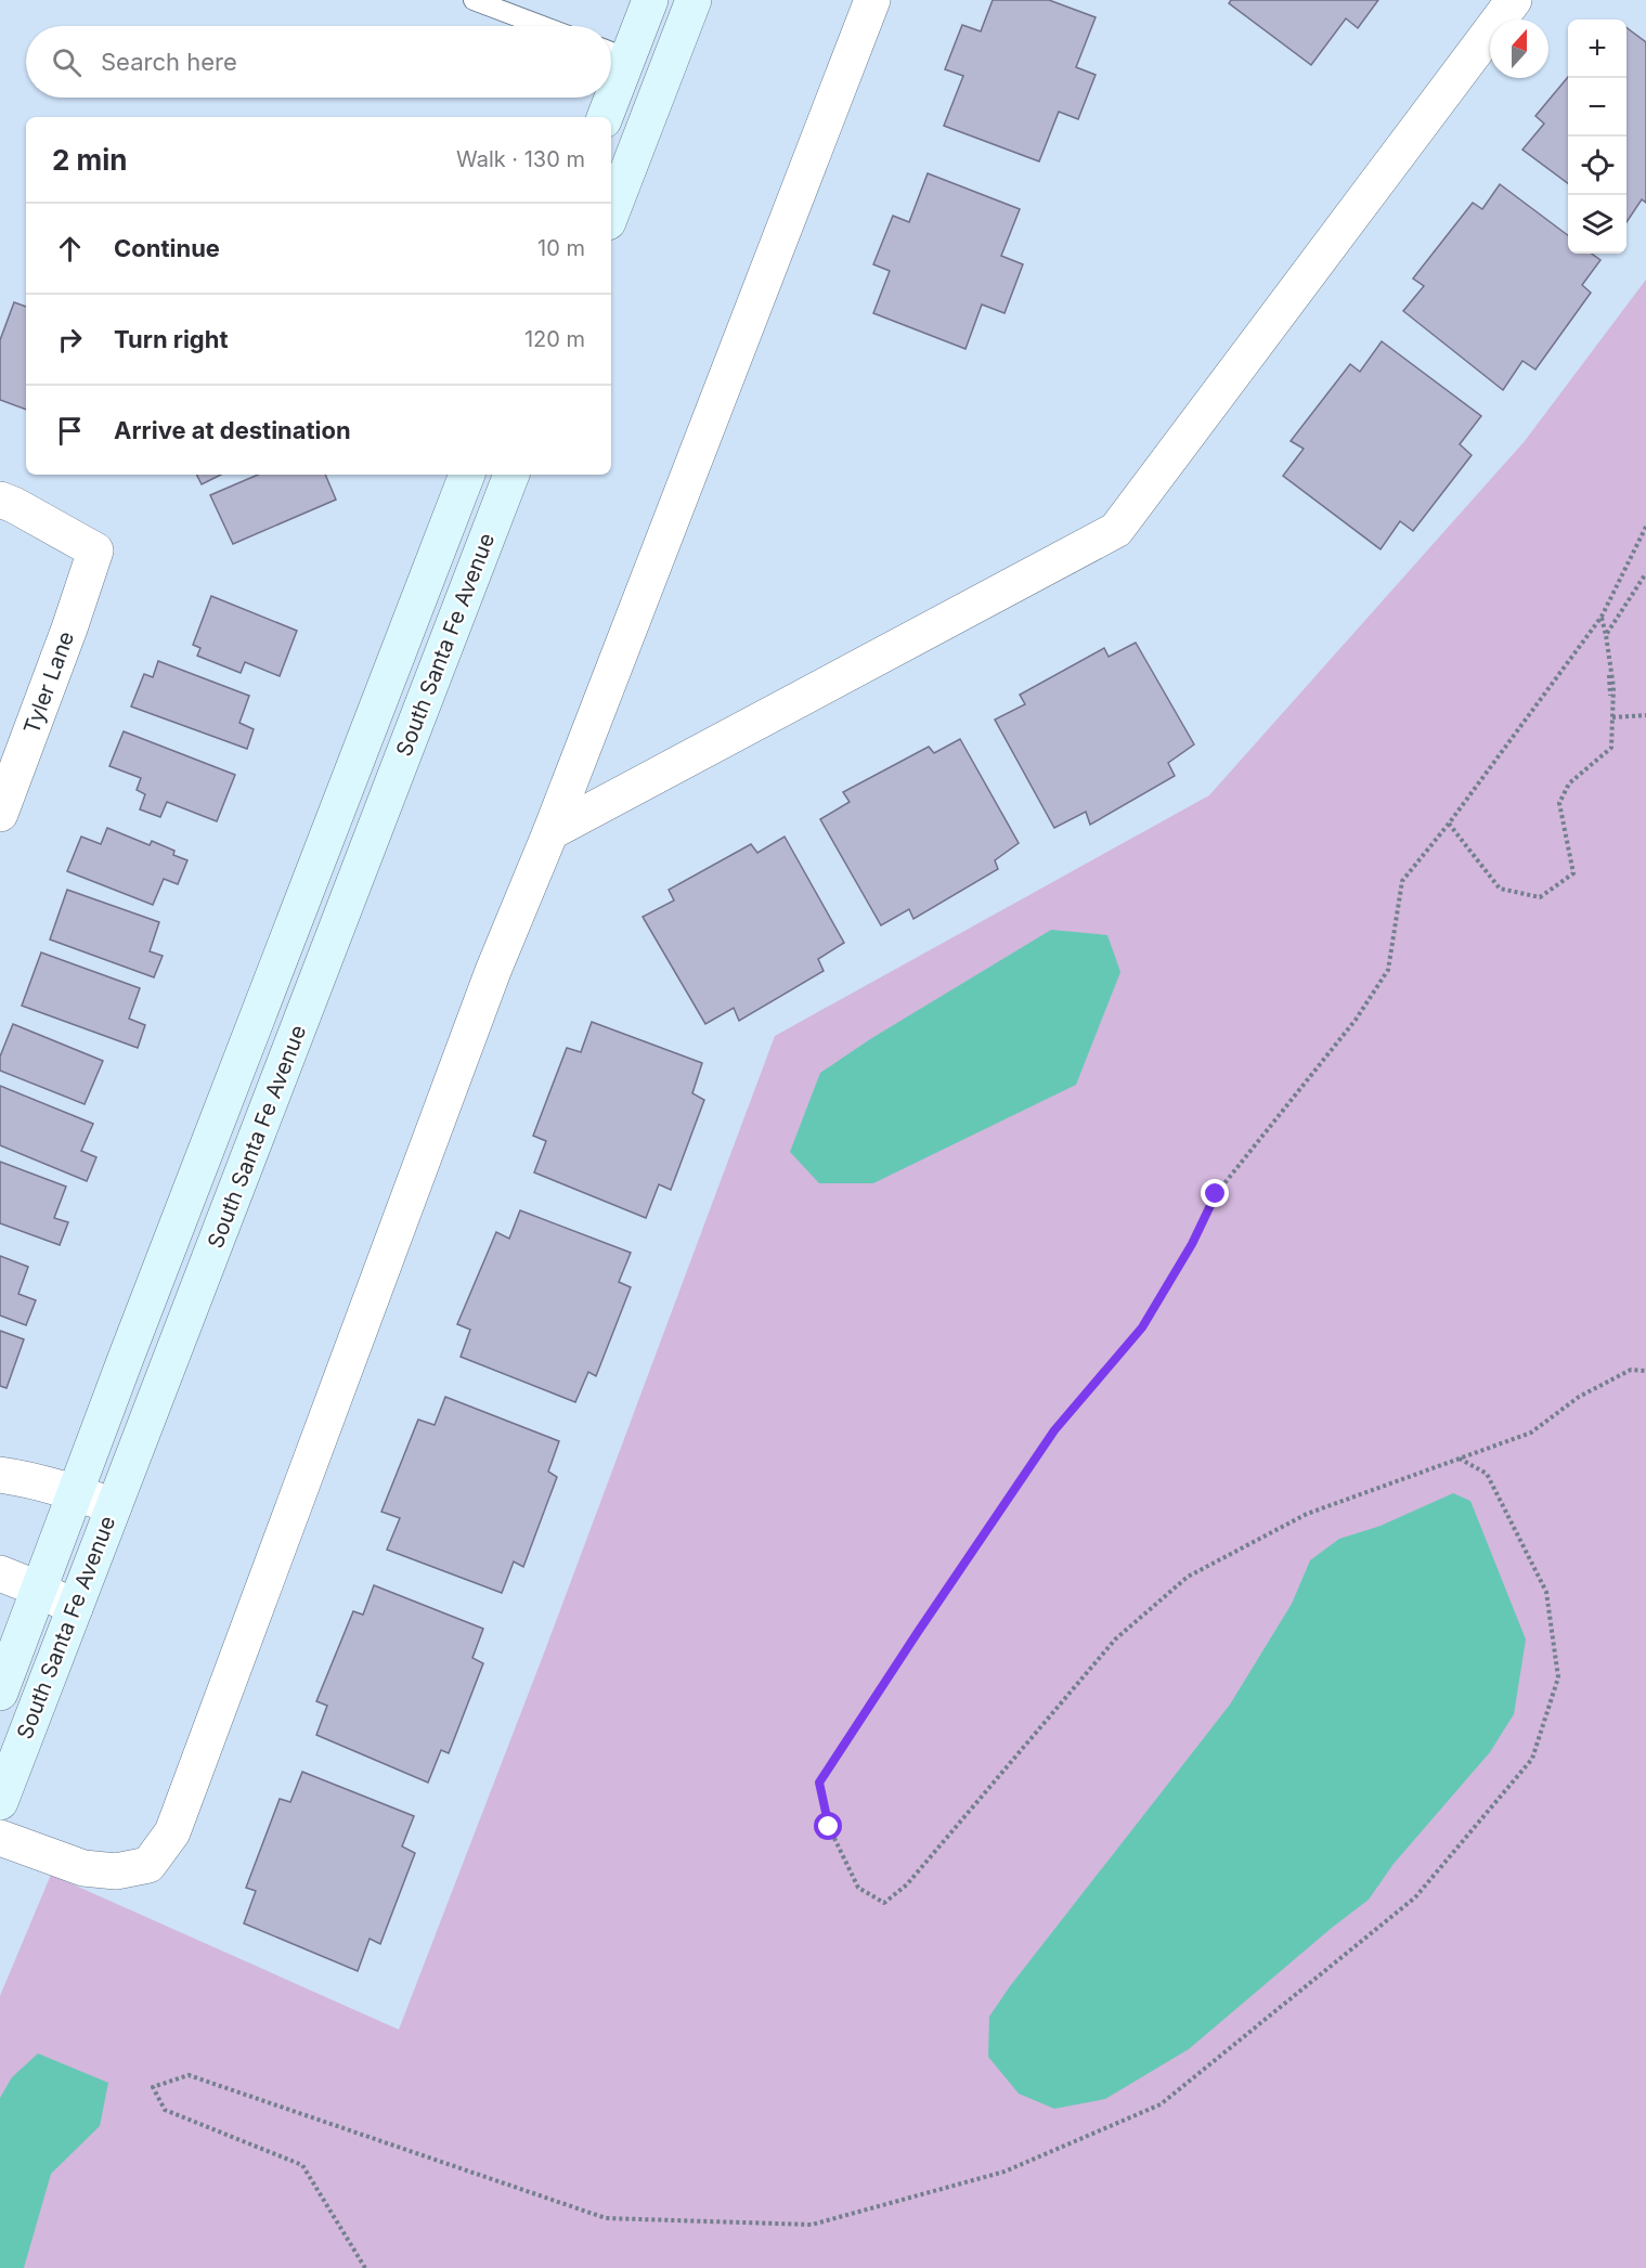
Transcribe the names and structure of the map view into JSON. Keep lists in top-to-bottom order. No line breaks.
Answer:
{"streets":{"main road":["South Santa Fe Avenue"],"street":["Tyler Lane"]},"north":"top","page":{"map_buttons":["+","−"],"search":"Search here","heading":["2 min","Walk · 130 m"],"list":[["Continue","10 m"],["Turn right","120 m"],"Arrive at destination"]}}
